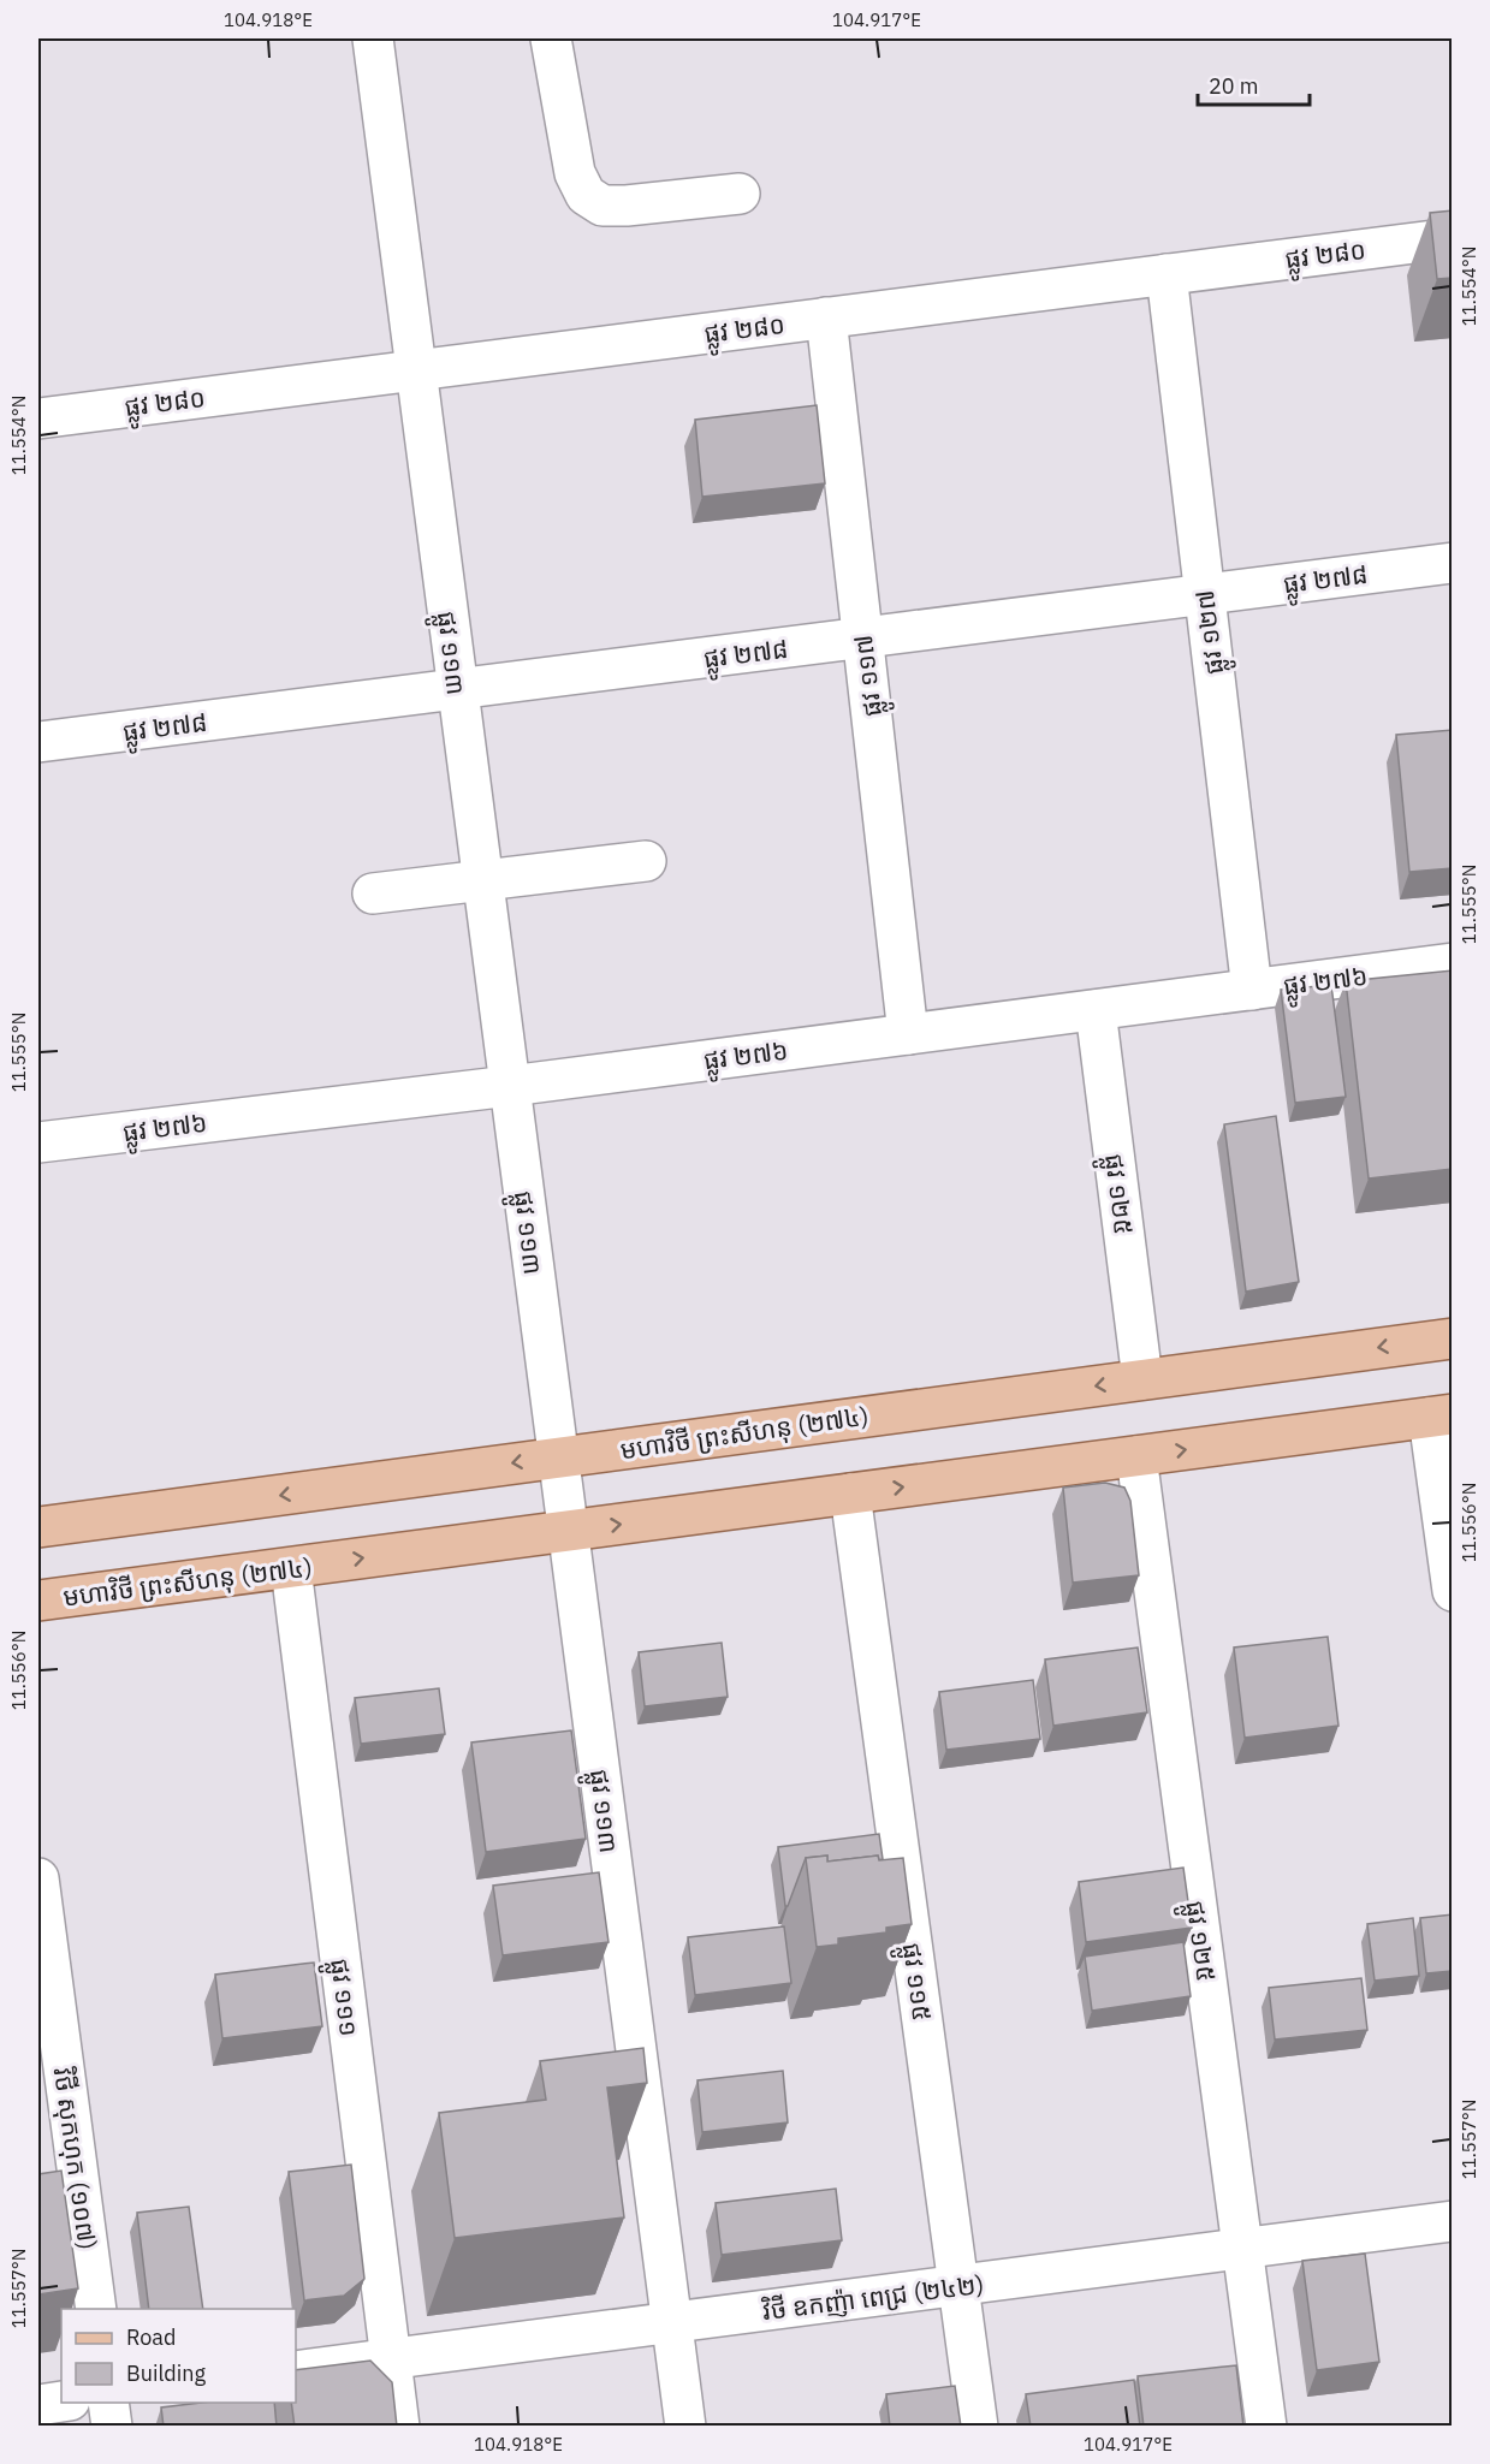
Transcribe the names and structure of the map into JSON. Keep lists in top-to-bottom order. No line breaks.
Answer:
{"streets":{"main road":["មហាវិថី ព្រះសីហនុ (២៧៤)"],"street":["ផ្លូវ ២៨០","ផ្លូវ ២៧៨","ផ្លូវ ១២៧","ផ្លូវ ១១៣","ផ្លូវ ១១៧","ផ្លូវ ២៧៦","ផ្លូវ ១២៥","ផ្លូវ ១១៥","ផ្លូវ ១១១","វិថី សុកហុក (១០៧)","វិថី ឧកញ៉ា ពេជ្រ (២៤២)"]},"crossings":[["ផ្លូវ ២៨០","ផ្លូវ ១២៧"],["ផ្លូវ ២៨០","ផ្លូវ ១១៣"],["ផ្លូវ ២៨០","ផ្លូវ ១១៧"],["ផ្លូវ ២៧៨","ផ្លូវ ១២៧"],["ផ្លូវ ២៧៨","ផ្លូវ ១១៣"],["ផ្លូវ ២៧៨","ផ្លូវ ១១៧"],["ផ្លូវ ១២៧","ផ្លូវ ២៧៦"],["ផ្លូវ ១១៣","ផ្លូវ ២៧៦"],["ផ្លូវ ១១៣","មហាវិថី ព្រះសីហនុ (២៧៤)"],["ផ្លូវ ១១៣","វិថី ឧកញ៉ា ពេជ្រ (២៤២)"],["ផ្លូវ ១១៧","ផ្លូវ ២៧៦"],["ផ្លូវ ២៧៦","ផ្លូវ ១២៥"],["ផ្លូវ ១២៥","មហាវិថី ព្រះសីហនុ (២៧៤)"],["ផ្លូវ ១២៥","វិថី ឧកញ៉ា ពេជ្រ (២៤២)"],["មហាវិថី ព្រះសីហនុ (២៧៤)","ផ្លូវ ១១៥"],["មហាវិថី ព្រះសីហនុ (២៧៤)","ផ្លូវ ១១១"],["ផ្លូវ ១១៥","វិថី ឧកញ៉ា ពេជ្រ (២៤២)"],["ផ្លូវ ១១១","វិថី ឧកញ៉ា ពេជ្រ (២៤២)"]],"legend":["Road","Building"],"scale_bar":"20 m","coordinates":["104.918°E","104.917°E","11.554°N","11.555°N","11.556°N","11.557°N"]}
